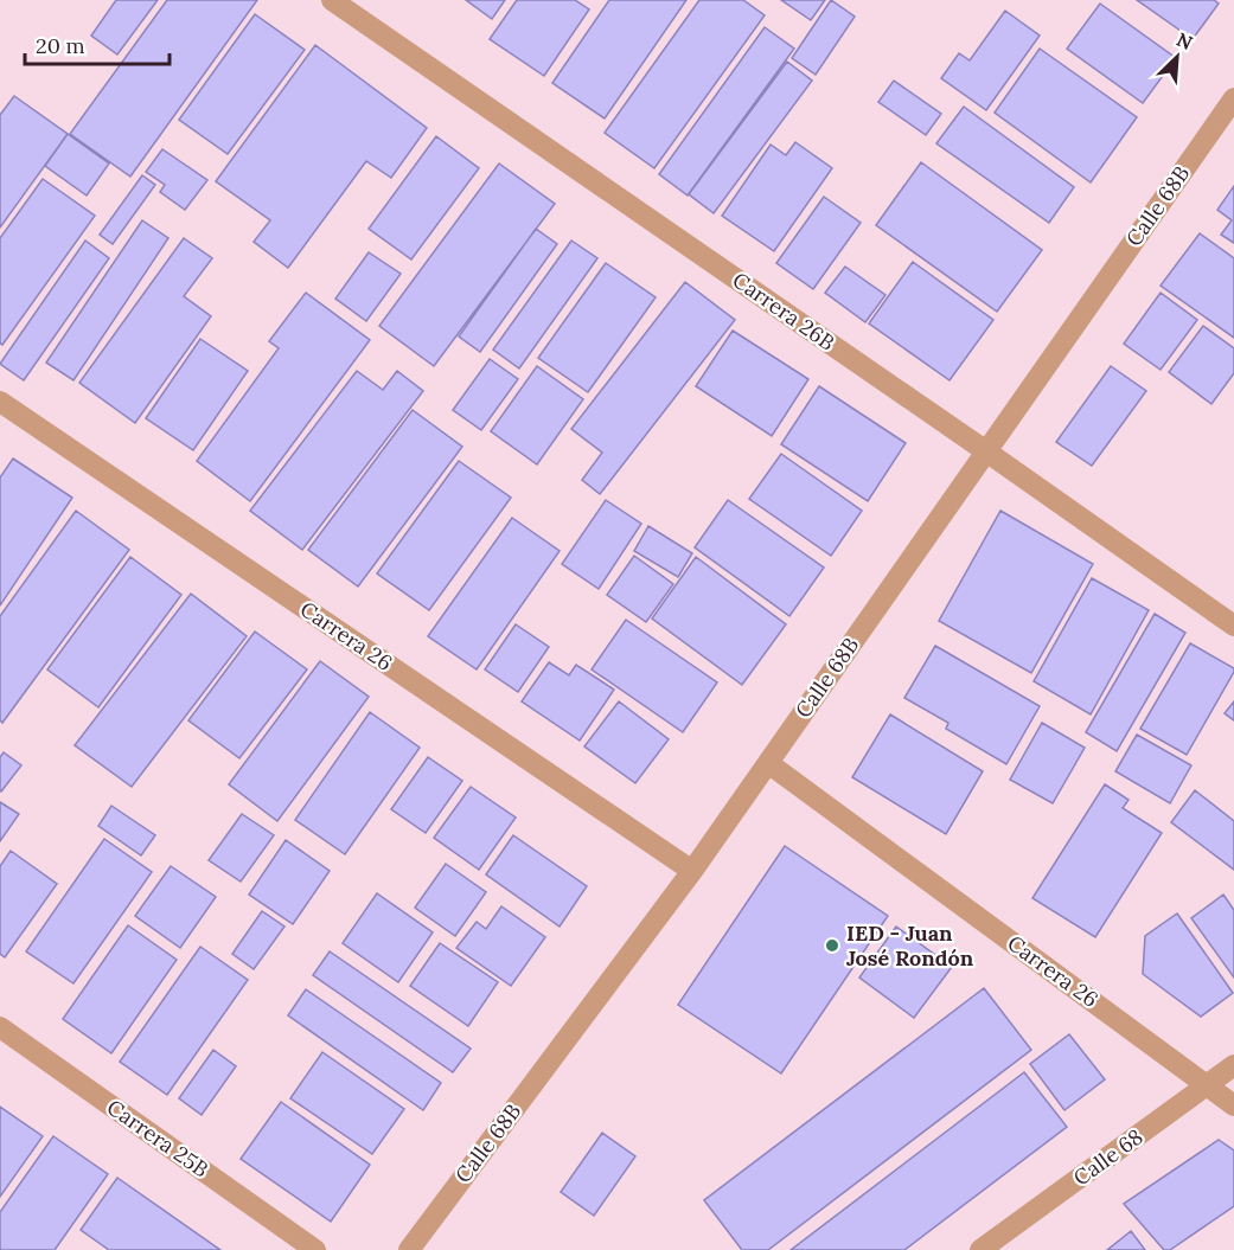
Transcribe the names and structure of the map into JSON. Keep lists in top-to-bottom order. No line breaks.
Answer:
{"streets":{"street":["Calle 68B","Carrera 26B","Carrera 26","Carrera 25B","Calle 68"]},"crossings":[["Calle 68B","Carrera 26B"],["Calle 68B","Carrera 26"],["Carrera 26","Calle 68"]],"places":["IED - Juan José Rondón"],"scale_bar":"20 m","north":"top right"}
